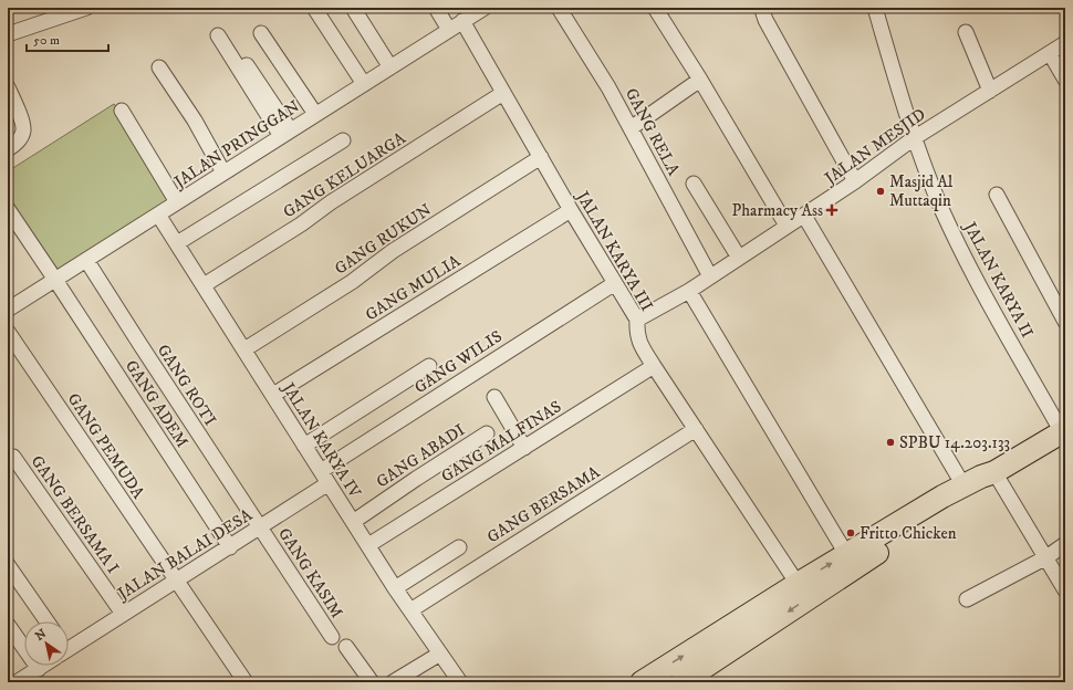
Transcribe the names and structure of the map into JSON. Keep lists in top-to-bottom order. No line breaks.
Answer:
{"streets":{"street":["GANG RELA","JALAN PRINGGAN","JALAN MESJID","GANG KELUARGA","GANG RUKUN","JALAN KARYA III","JALAN KARYA II","GANG MULIA","GANG WILIS","GANG ROTI","GANG ADEM","JALAN KARYA IV","GANG MALFINAS","GANG PEMUDA","GANG ABADI","GANG BERSAMA","GANG BERSAMA I","JALAN BALAI DESA","GANG KASIM"]},"crossings":[["GANG RELA","JALAN MESJID"],["JALAN PRINGGAN","JALAN KARYA III"],["JALAN PRINGGAN","GANG ROTI"],["JALAN PRINGGAN","GANG ADEM"],["JALAN PRINGGAN","JALAN KARYA IV"],["JALAN MESJID","JALAN KARYA III"],["JALAN MESJID","JALAN KARYA II"],["GANG KELUARGA","JALAN KARYA III"],["GANG KELUARGA","JALAN KARYA IV"],["GANG RUKUN","JALAN KARYA III"],["GANG RUKUN","JALAN KARYA IV"],["JALAN KARYA III","GANG MULIA"],["JALAN KARYA III","GANG WILIS"],["JALAN KARYA III","GANG MALFINAS"],["JALAN KARYA III","GANG BERSAMA"],["GANG MULIA","JALAN KARYA IV"],["GANG WILIS","JALAN KARYA IV"],["GANG ROTI","JALAN BALAI DESA"],["GANG ROTI","GANG KASIM"],["GANG ADEM","JALAN BALAI DESA"],["JALAN KARYA IV","GANG MALFINAS"],["JALAN KARYA IV","GANG ABADI"],["JALAN KARYA IV","GANG BERSAMA"],["JALAN KARYA IV","JALAN BALAI DESA"],["GANG PEMUDA","JALAN BALAI DESA"],["GANG BERSAMA I","JALAN BALAI DESA"],["JALAN BALAI DESA","GANG KASIM"]],"places":{"other":["Masjid Al Muttaqin","SPBU 14.203.133","Fritto Chicken"],"health":["Pharmacy Ass"]},"scale_bar":"50 m","north":"top left"}
